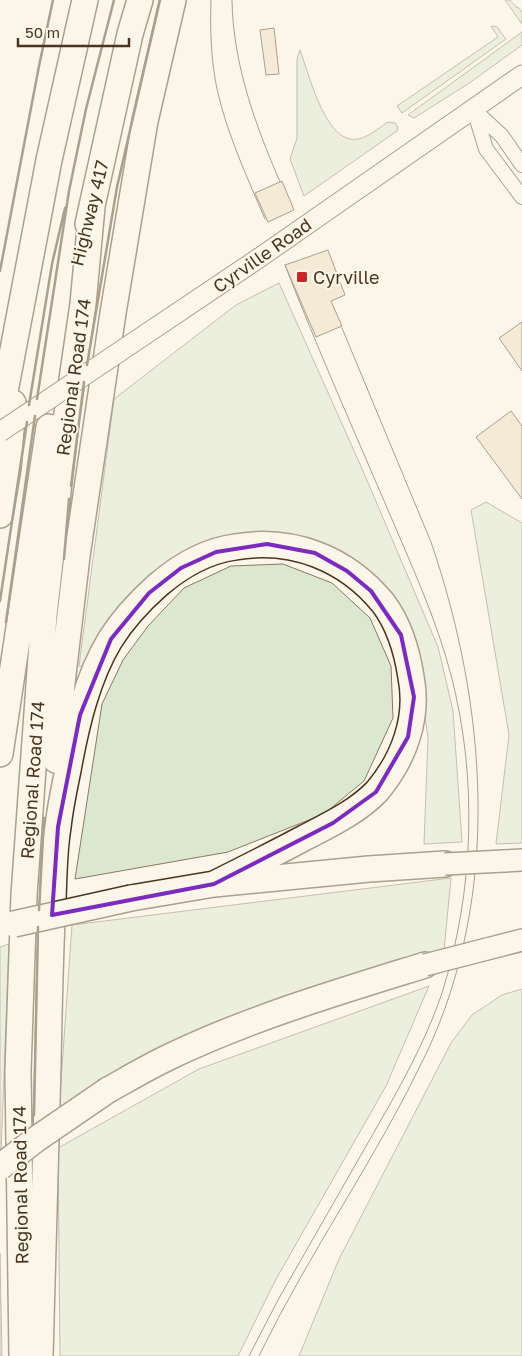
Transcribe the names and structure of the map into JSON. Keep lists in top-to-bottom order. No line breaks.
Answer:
{"streets":{"highway":["Highway 417","Regional Road 174"],"main road":["Cyrville Road"]},"crossings":[["Highway 417","Regional Road 174"]],"places":{"transit":["Cyrville"]},"scale_bar":"50 m"}
